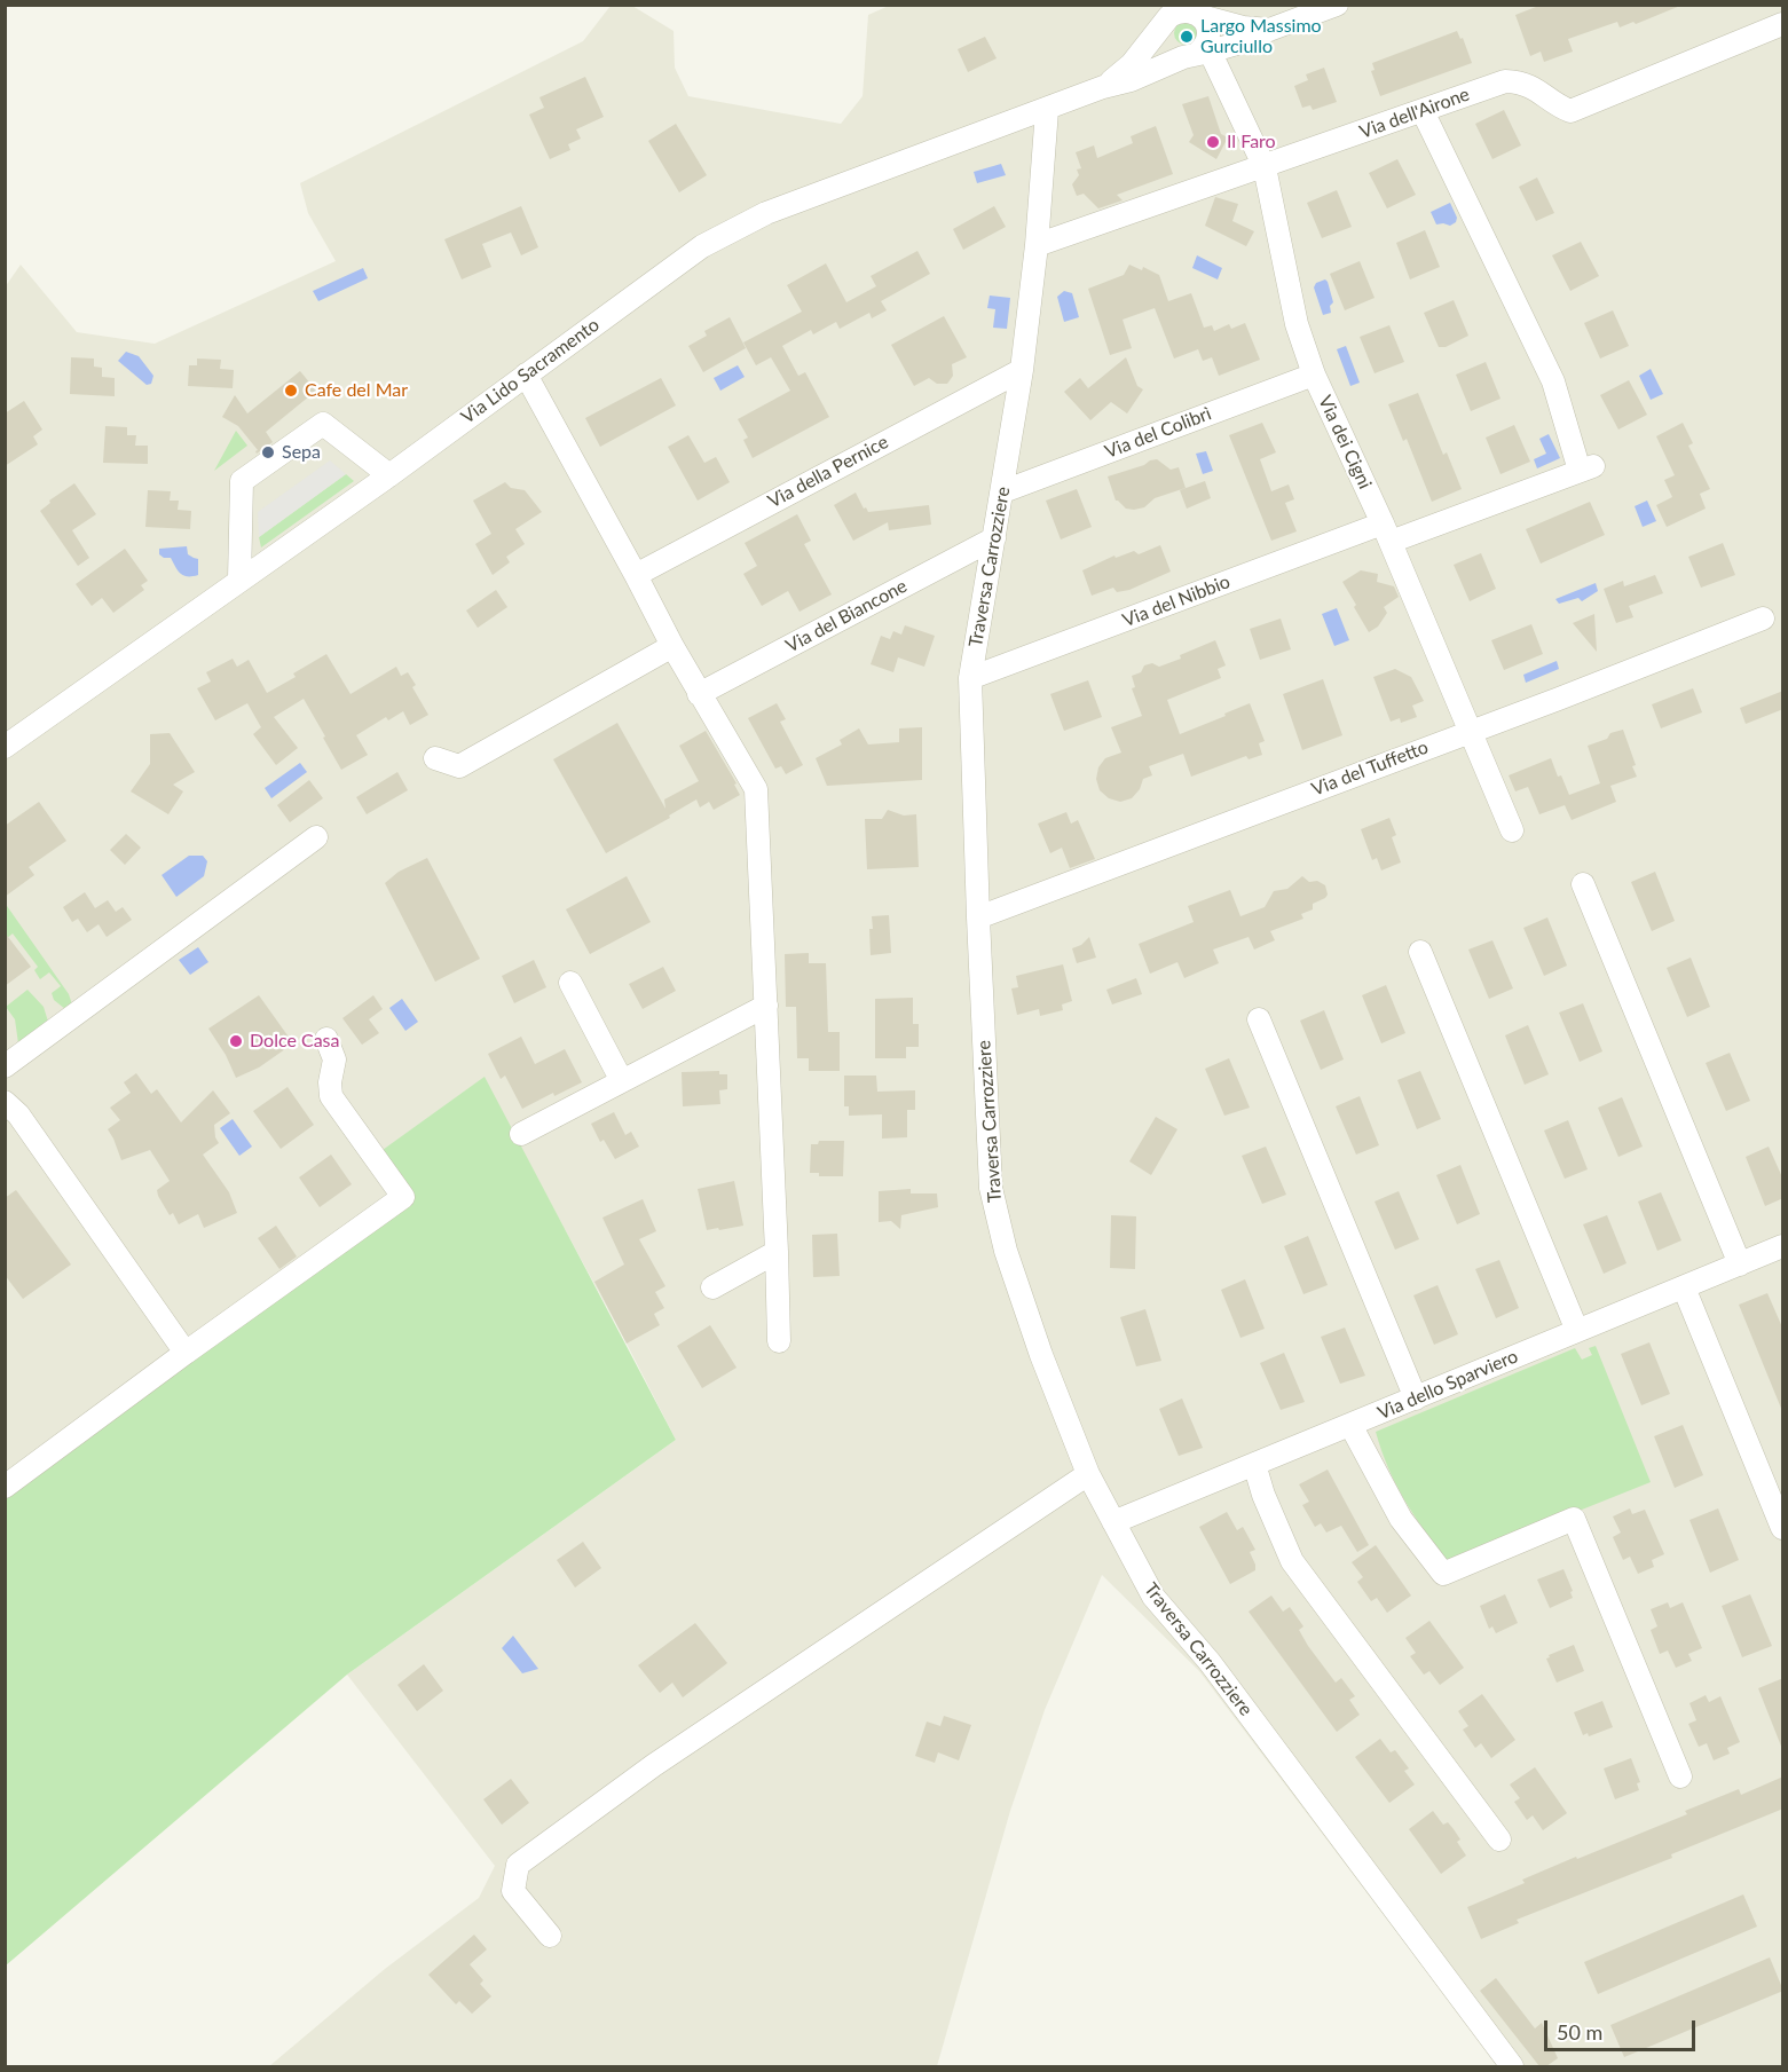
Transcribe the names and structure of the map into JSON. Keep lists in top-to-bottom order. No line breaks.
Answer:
{"streets":{"street":["Via dell'Airone","Via Lido Sacramento","Via del Colibrì","Via dei Cigni","Via della Pernice","Traversa Carrozziere","Via del Nibbio","Via del Biancone","Via del Tuffetto","Via dello Sparviero"]},"crossings":[["Via dell'Airone","Via dei Cigni"],["Via dell'Airone","Traversa Carrozziere"],["Via dell'Airone","Via del Nibbio"],["Via Lido Sacramento","Traversa Carrozziere"],["Via del Colibrì","Via dei Cigni"],["Via del Colibrì","Traversa Carrozziere"],["Via dei Cigni","Via del Nibbio"],["Via dei Cigni","Via del Tuffetto"],["Via della Pernice","Traversa Carrozziere"],["Traversa Carrozziere","Via del Nibbio"],["Traversa Carrozziere","Via del Biancone"],["Traversa Carrozziere","Via del Tuffetto"],["Traversa Carrozziere","Via dello Sparviero"]],"places":["Largo Massimo Gurciullo","Il Faro","Cafe del Mar","Sepa","Dolce Casa"],"scale_bar":"50 m"}
